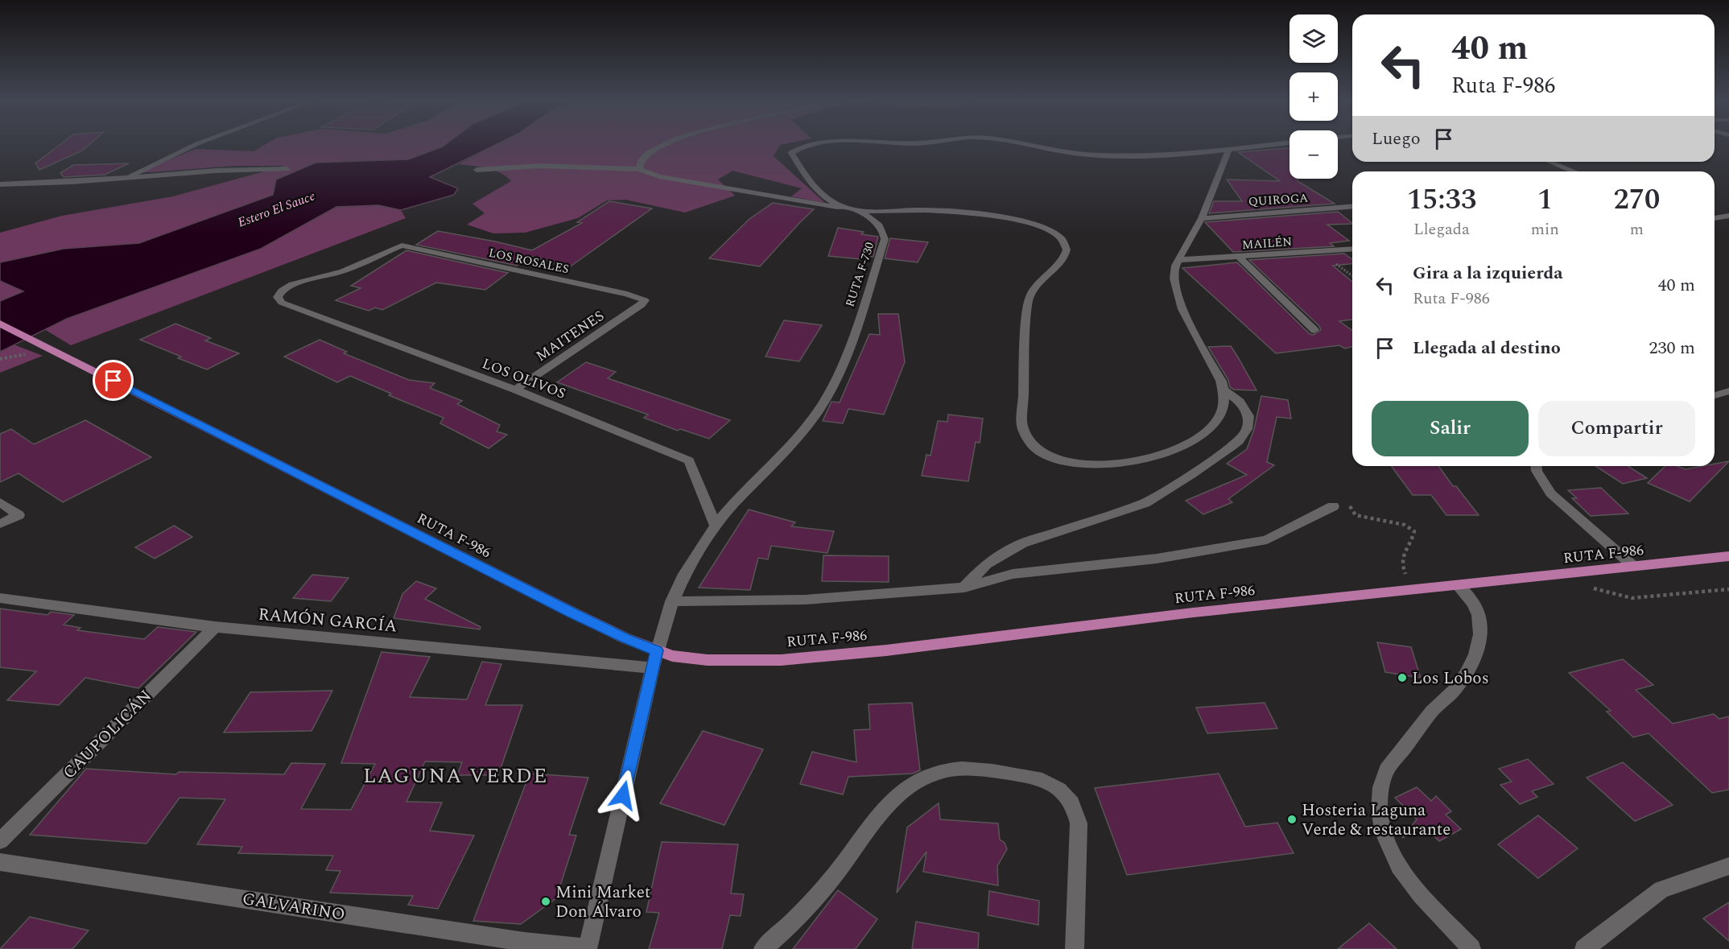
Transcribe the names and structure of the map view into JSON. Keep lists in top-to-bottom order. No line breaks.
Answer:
{"streets":{"main road":["RUTA F-986"],"street":["QUIROGA","MAILÉN","LOS ROSALES","RUTA F-730","MAITENES","LOS OLIVOS","RAMÓN GARCÍA","CAUPOLICÁN","GALVARINO"]},"crossings":[["LOS ROSALES","MAITENES"],["LOS ROSALES","LOS OLIVOS"],["RUTA F-730","LOS OLIVOS"],["RUTA F-730","RUTA F-986"],["RUTA F-730","RAMÓN GARCÍA"],["RUTA F-730","GALVARINO"],["MAITENES","LOS OLIVOS"],["RAMÓN GARCÍA","CAUPOLICÁN"]],"districts":["LAGUNA VERDE"],"water":["Estero El Sauce"],"places":["Los Lobos","Hosteria Laguna Verde & restaurante","Mini Market Don Álvaro"],"page":{"map_buttons":["+","−"],"turn":["40 m","Ruta F-986"],"then":"Luego","eta":["15:33","Llegada","1","min","270","m"],"list":[{"name":"Gira a la izquierda","note":"Ruta F-986","value":"40 m"},{"name":"Llegada al destino","value":"230 m"}],"buttons":["Salir","Compartir"]}}
